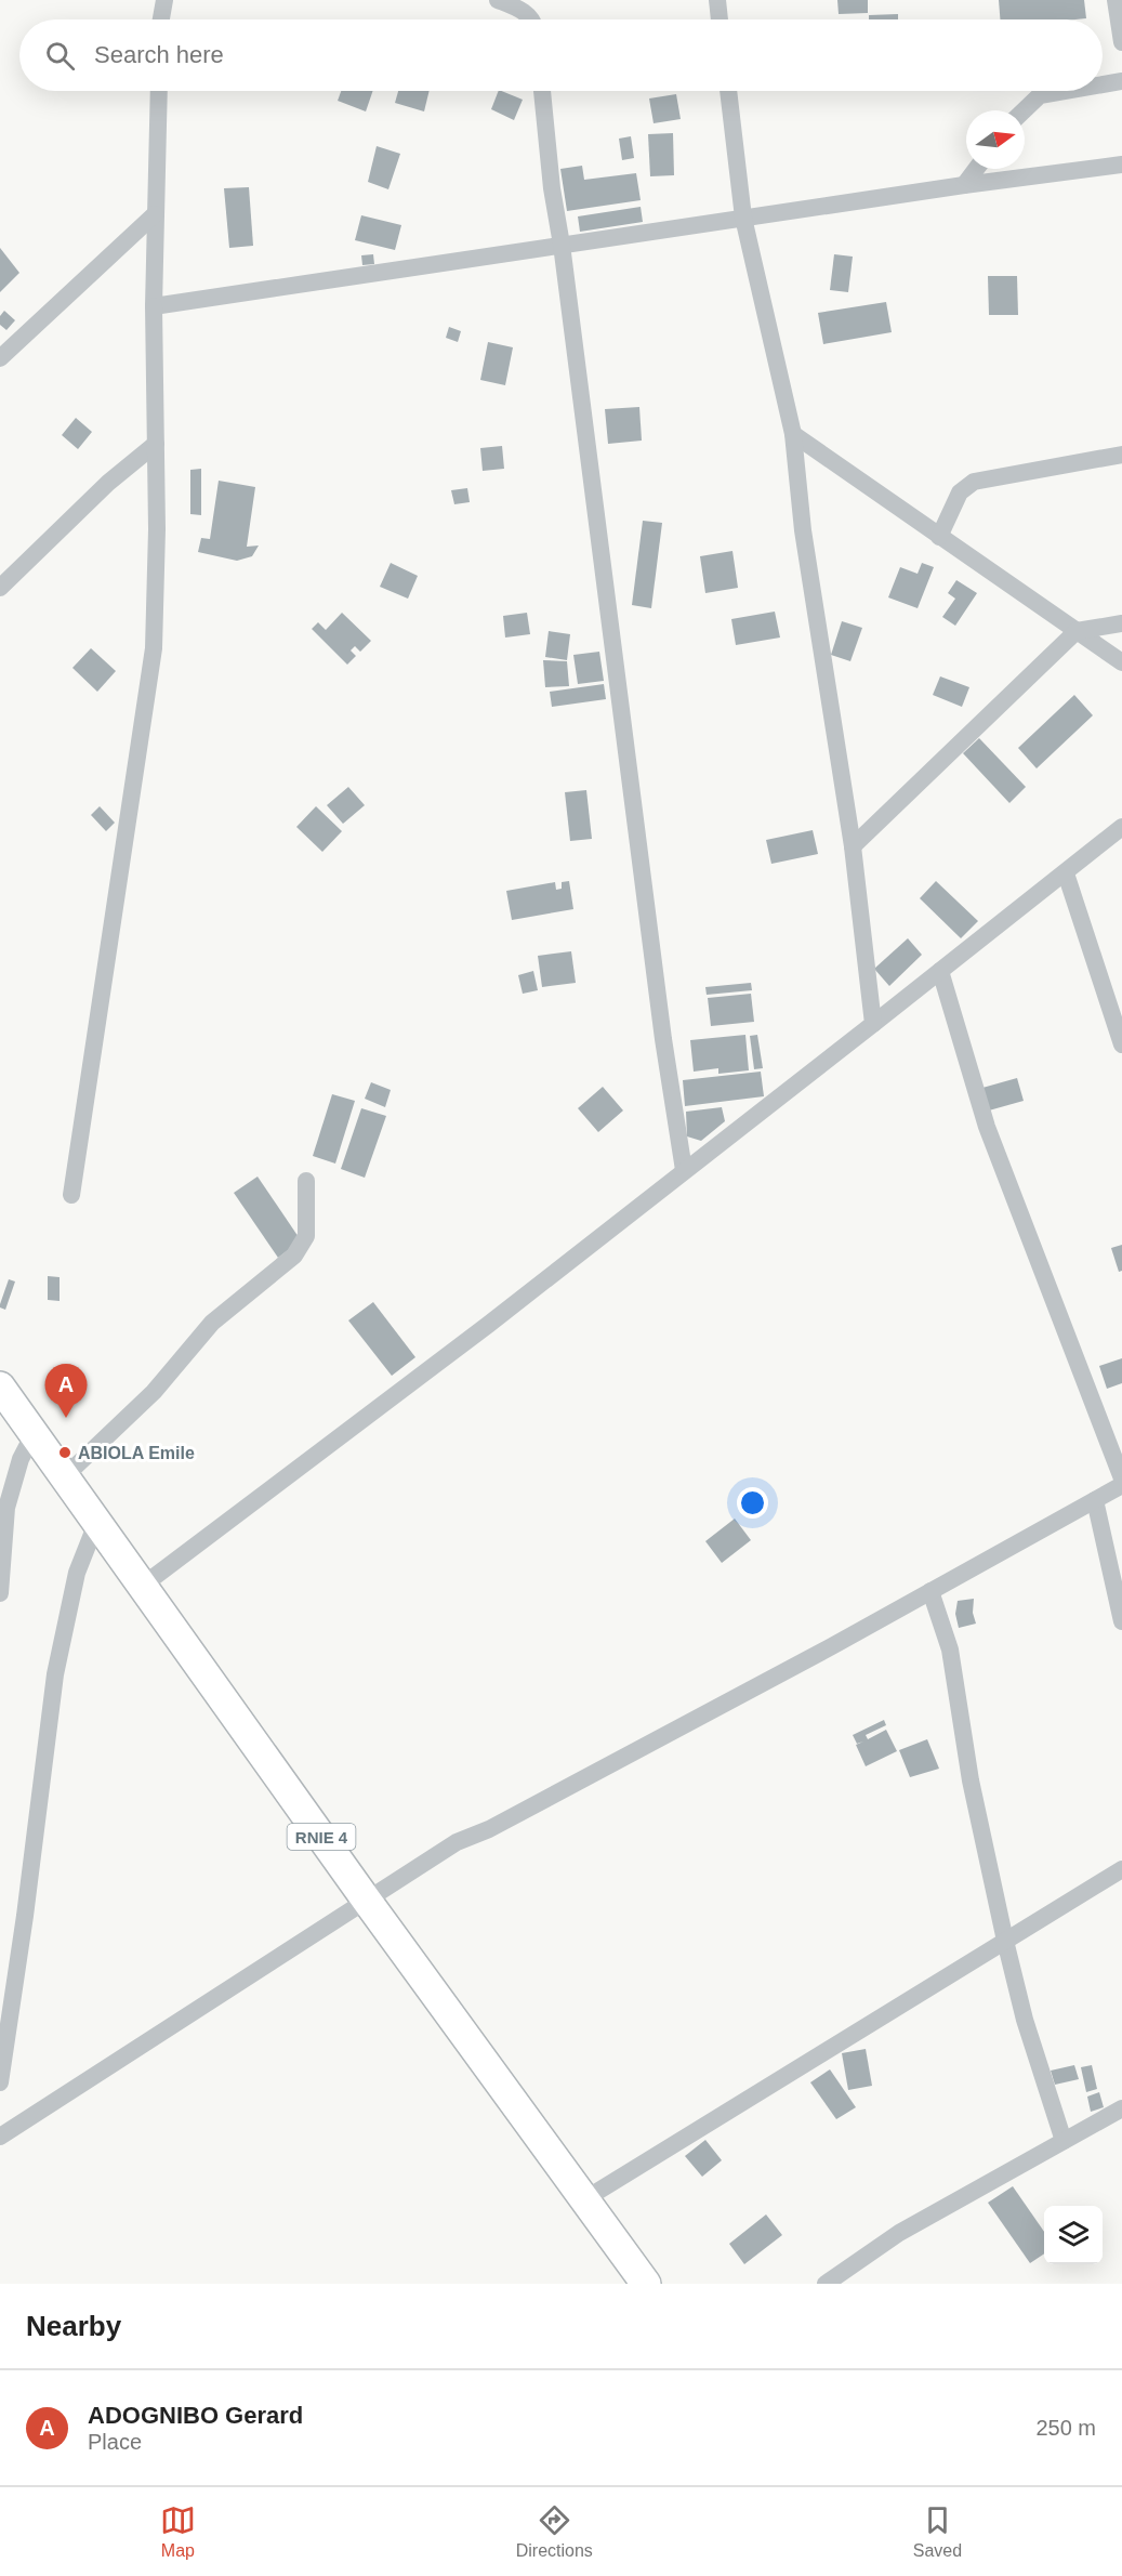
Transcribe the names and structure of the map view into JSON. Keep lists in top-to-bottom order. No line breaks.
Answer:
{"streets":{"main road":["RNIE 4"]},"places":["ABIOLA Emile"],"north":"right","page":{"search":"Search here","pins":"A","heading":"Nearby","list":[{"mark":"A","name":"ADOGNIBO Gerard","note":"Place","value":"250 m"}],"nav":["Map","Directions","Saved"]}}
